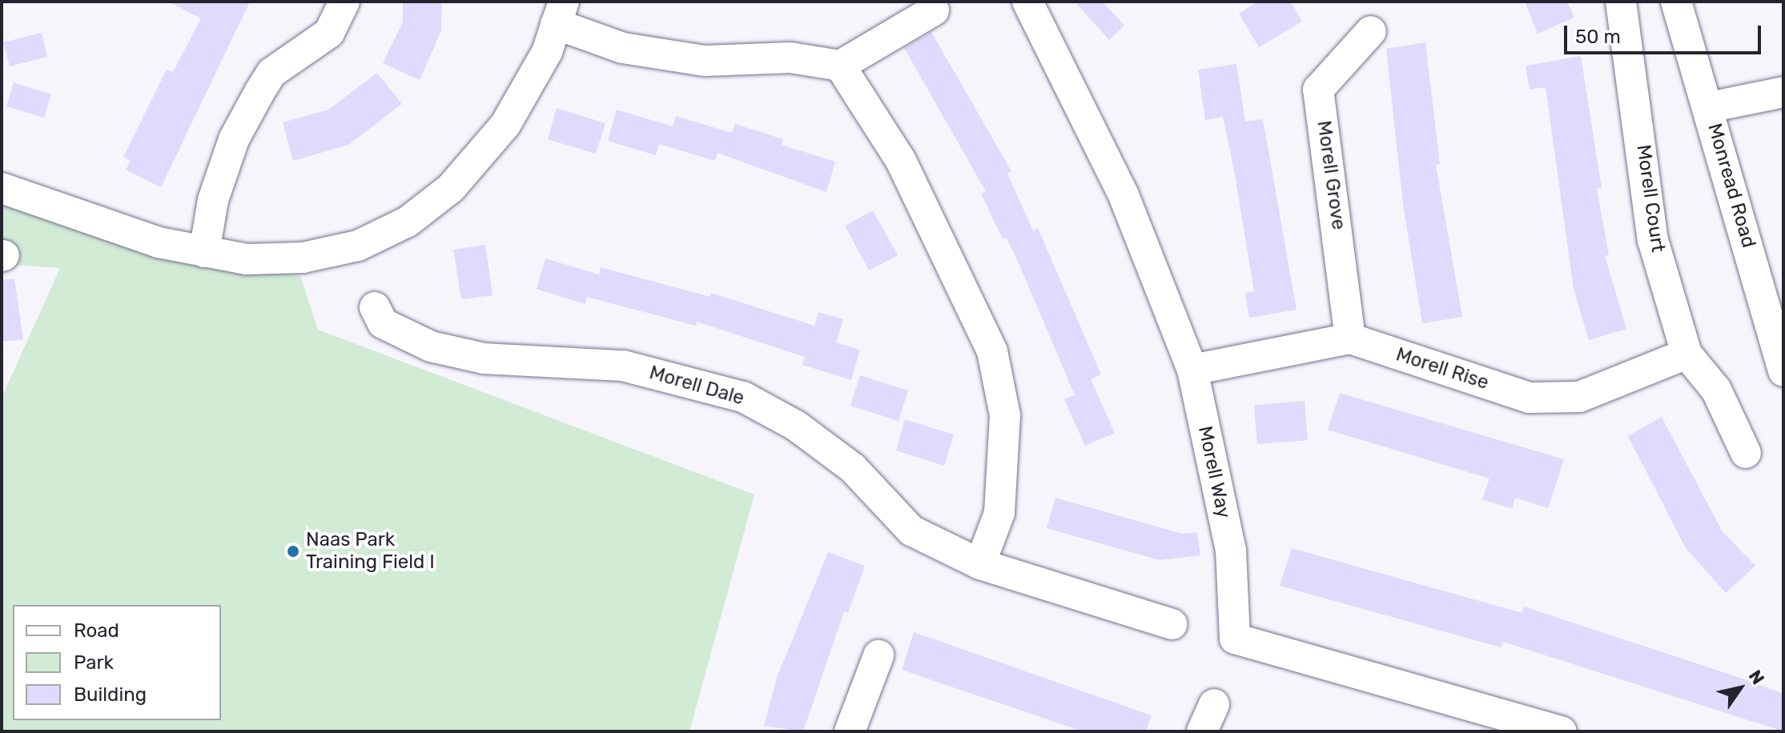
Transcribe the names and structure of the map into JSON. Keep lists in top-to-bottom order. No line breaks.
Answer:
{"streets":{"street":["Morell Grove","Monread Road","Morell Court","Morell Rise","Morell Dale","Morell Way"]},"crossings":[["Morell Grove","Morell Rise"],["Morell Court","Morell Rise"],["Morell Rise","Morell Way"]],"places":["Naas Park Training Field I"],"legend":["Road","Park","Building"],"scale_bar":"50 m","north":"top right"}
